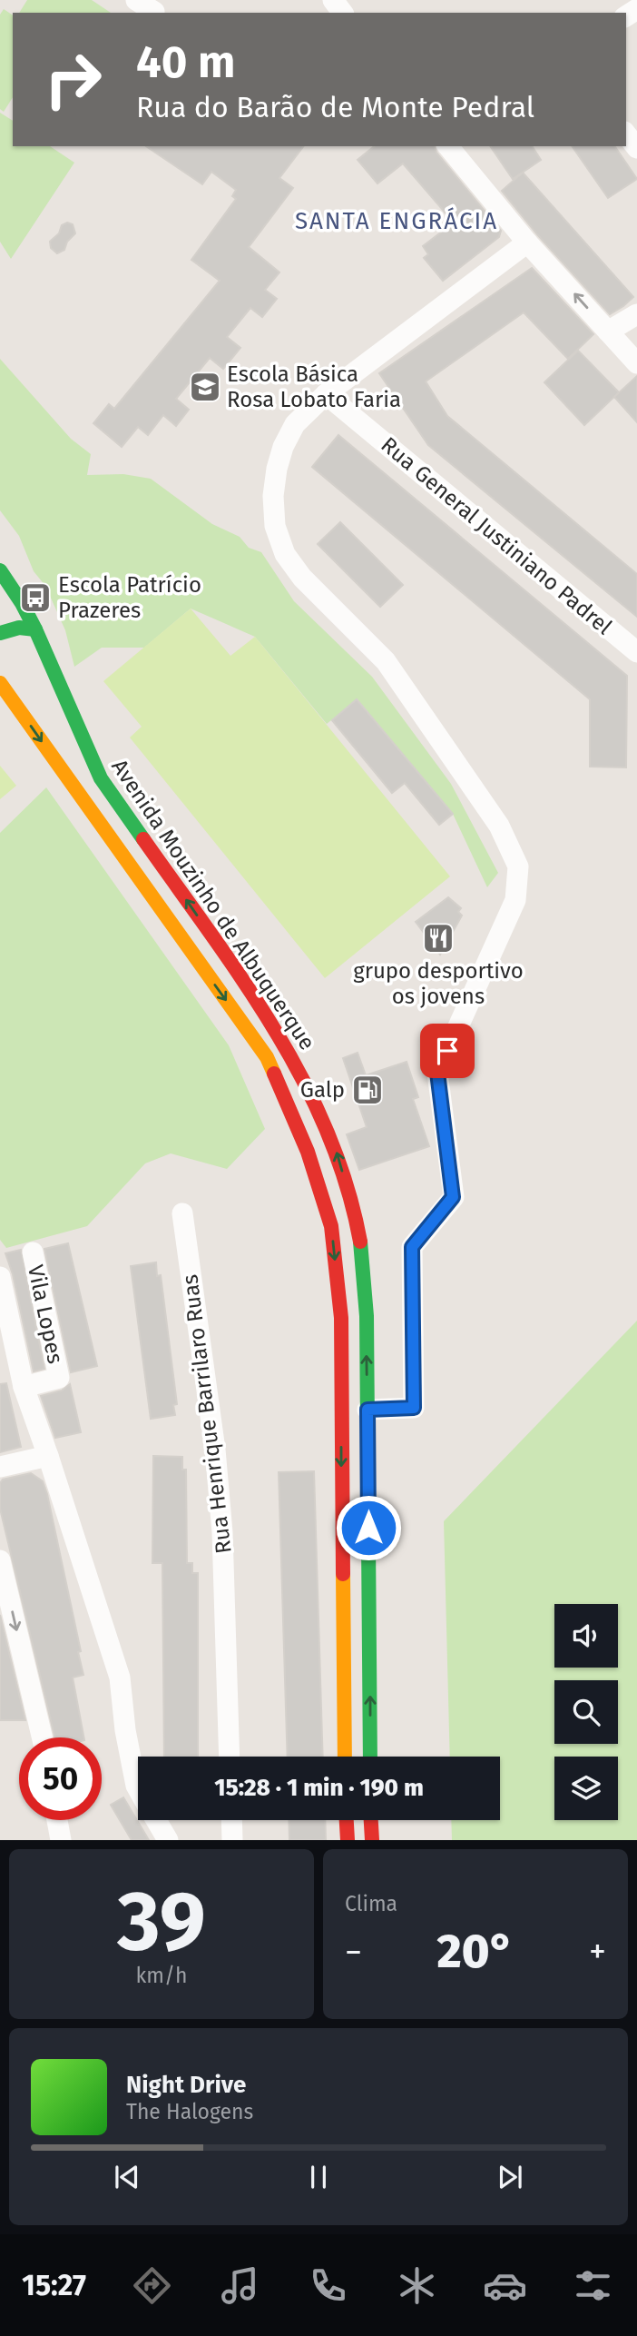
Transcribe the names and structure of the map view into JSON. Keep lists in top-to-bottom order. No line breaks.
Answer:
{"streets":{"main road":["Avenida Mouzinho de Albuquerque"],"street":["Rua General Justiniano Padrel","Vila Lopes","Rua Henrique Barrilaro Ruas"]},"districts":["SANTA ENGRÁCIA"],"places":{"school or university":["Escola Básica Rosa Lobato Faria"],"bus stop":["Escola Patrício Prazeres"],"restaurant":["grupo desportivo os jovens"],"fuel station":["Galp"]},"page":{"turn":["40 m","Rua do Barão de Monte Pedral"],"limit":"50","trip":"15:28 · 1 min · 190 m","tile":[["39","km/h"],"Clima"],"heat":["−","20°","+"],"song":["Night Drive","The Halogens"],"tabs":"15:27"}}
